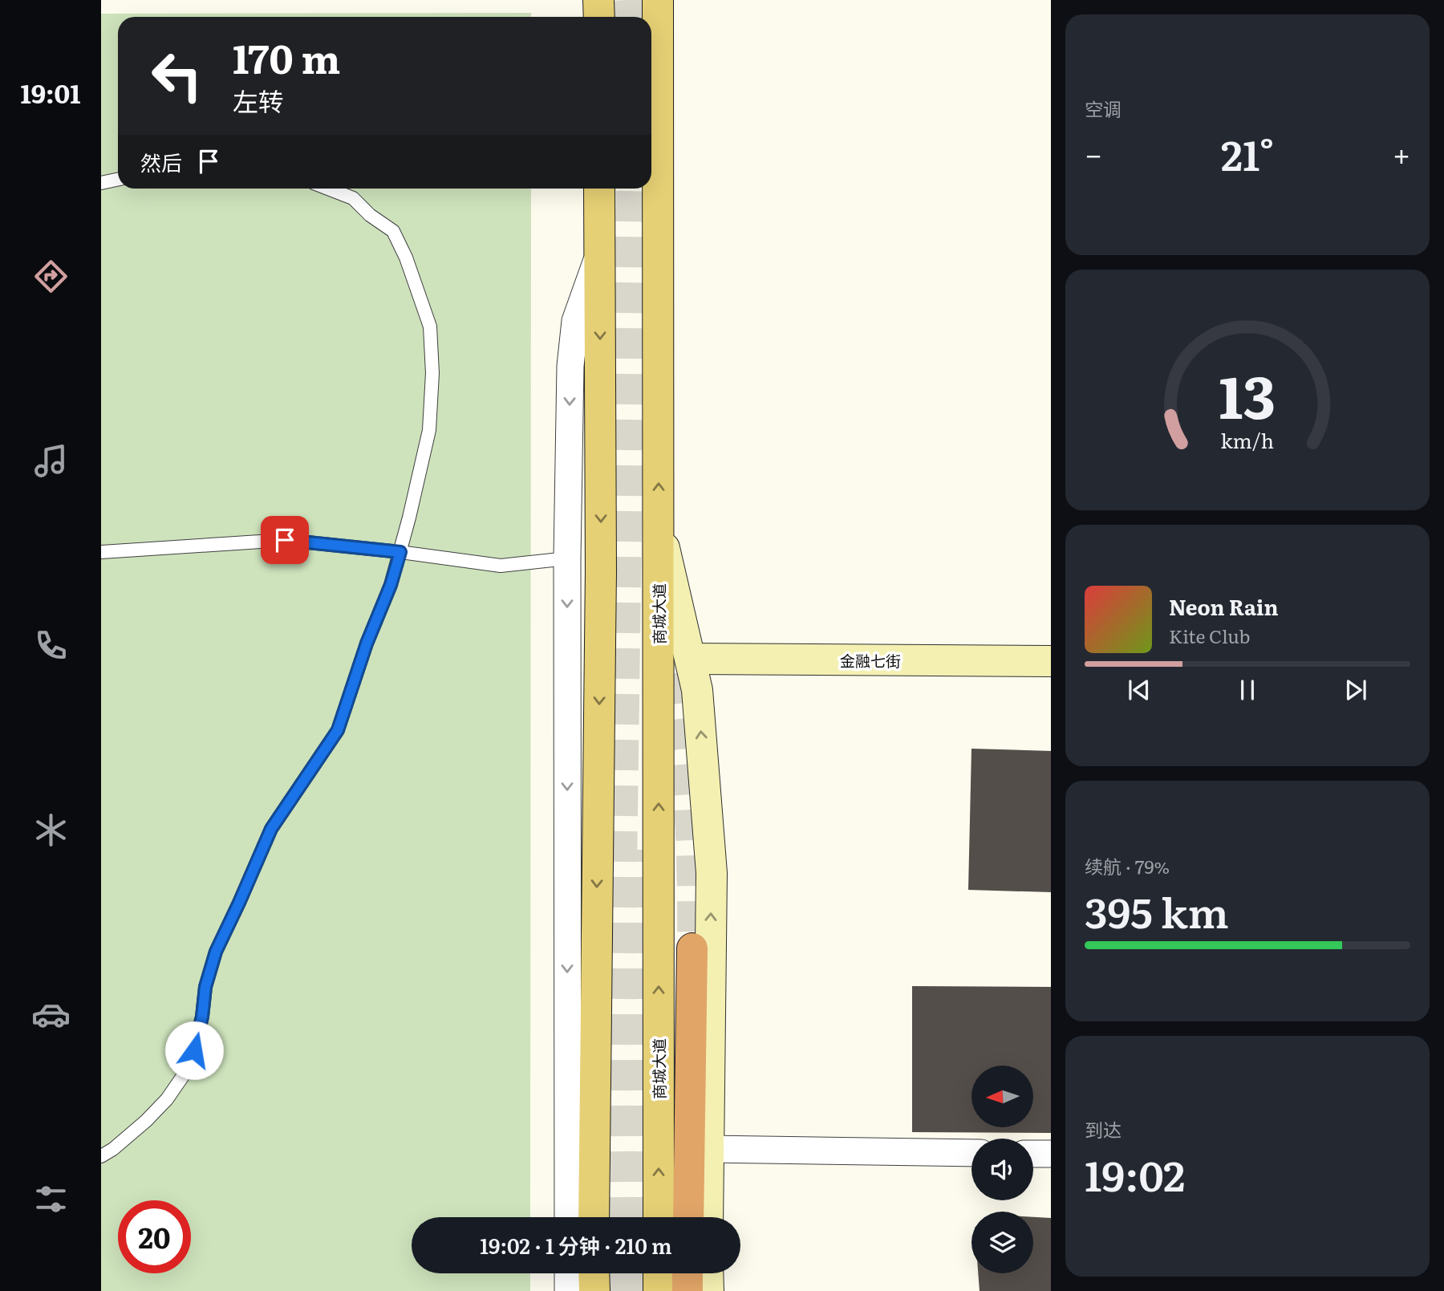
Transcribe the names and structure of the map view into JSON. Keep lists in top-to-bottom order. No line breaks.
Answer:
{"streets":{"main road":["商城大道"],"street":["金融七街"]},"north":"left","page":{"tabs":"19:01","tile":["空调",["续航 · 79%","395 km"],["到达","19:02"]],"turn":["170 m","左转"],"heat":["−","21°","+"],"then":"然后","song":["Neon Rain","Kite Club"],"limit":"20","trip":"19:02 · 1 分钟 · 210 m","gauge":["13","km/h"]}}
